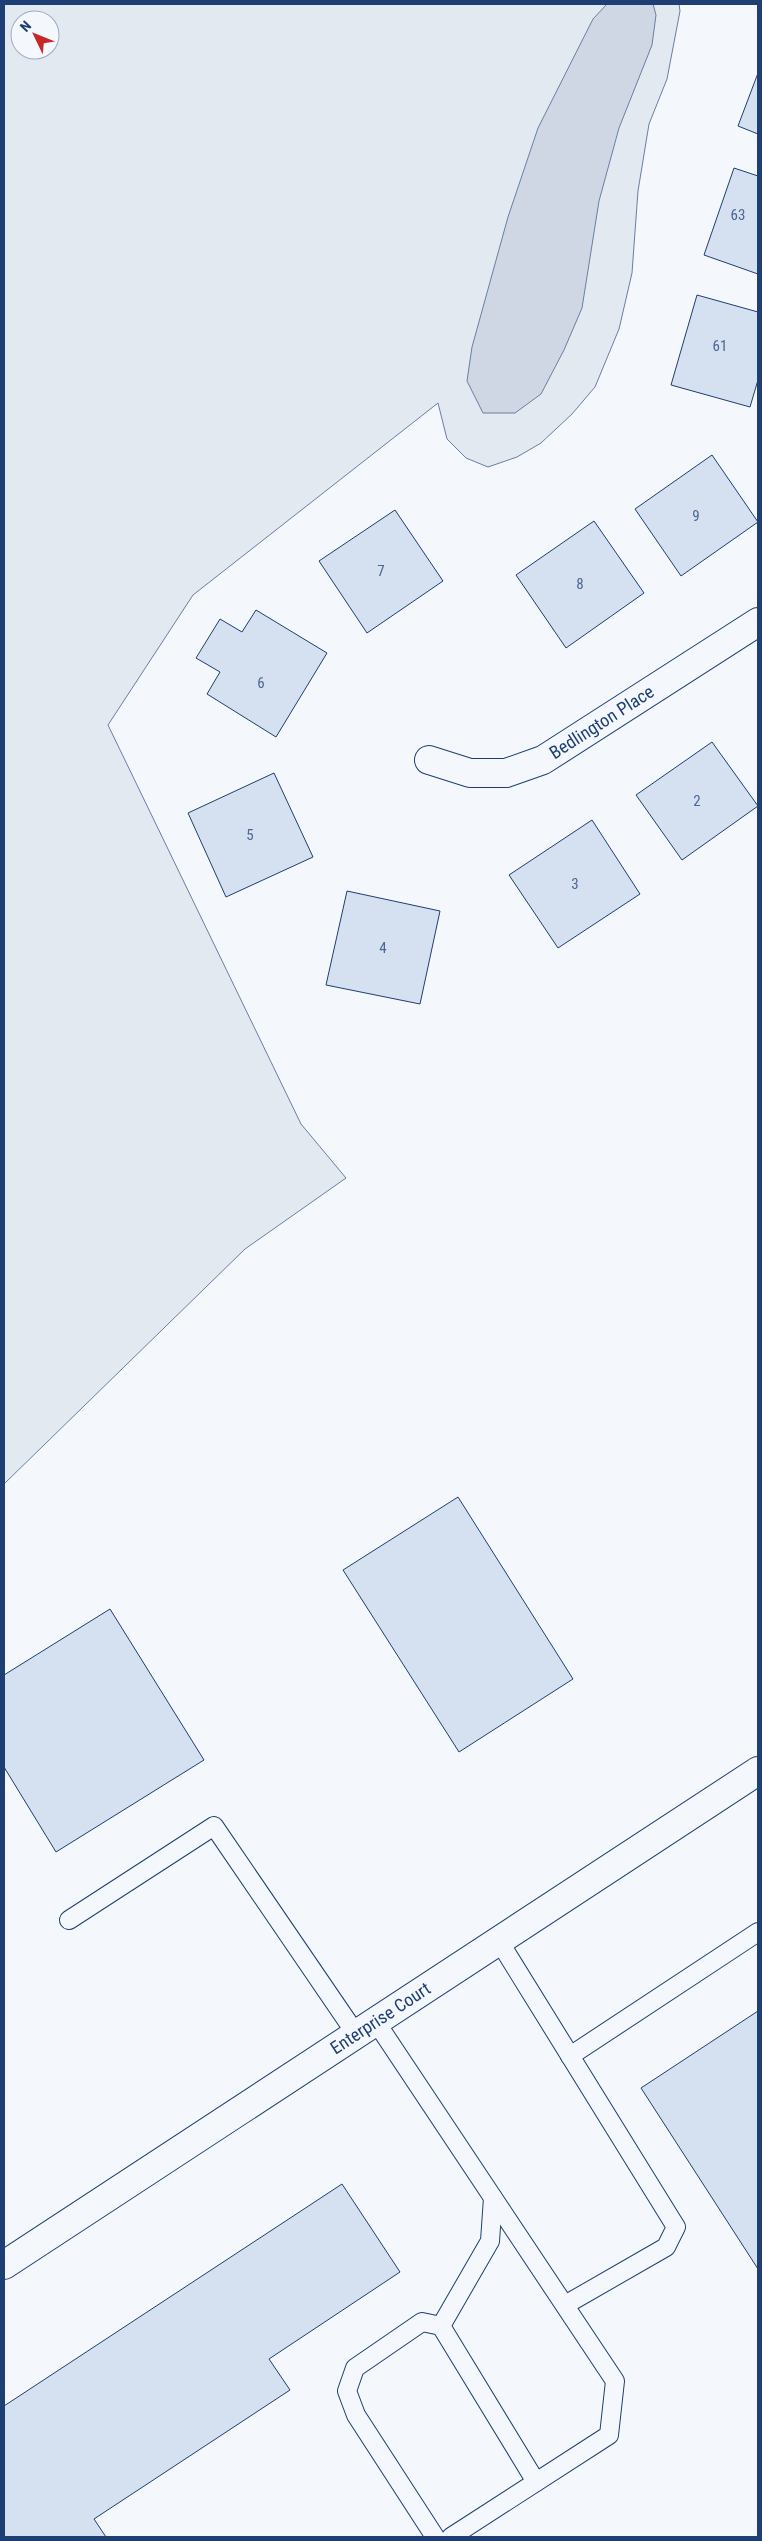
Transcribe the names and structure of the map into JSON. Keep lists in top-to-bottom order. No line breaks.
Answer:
{"streets":{"street":["Bedlington Place","Enterprise Court"]},"house_numbers":["63","61","9","7","8","6","2","5","3","4"],"north":"top left"}
